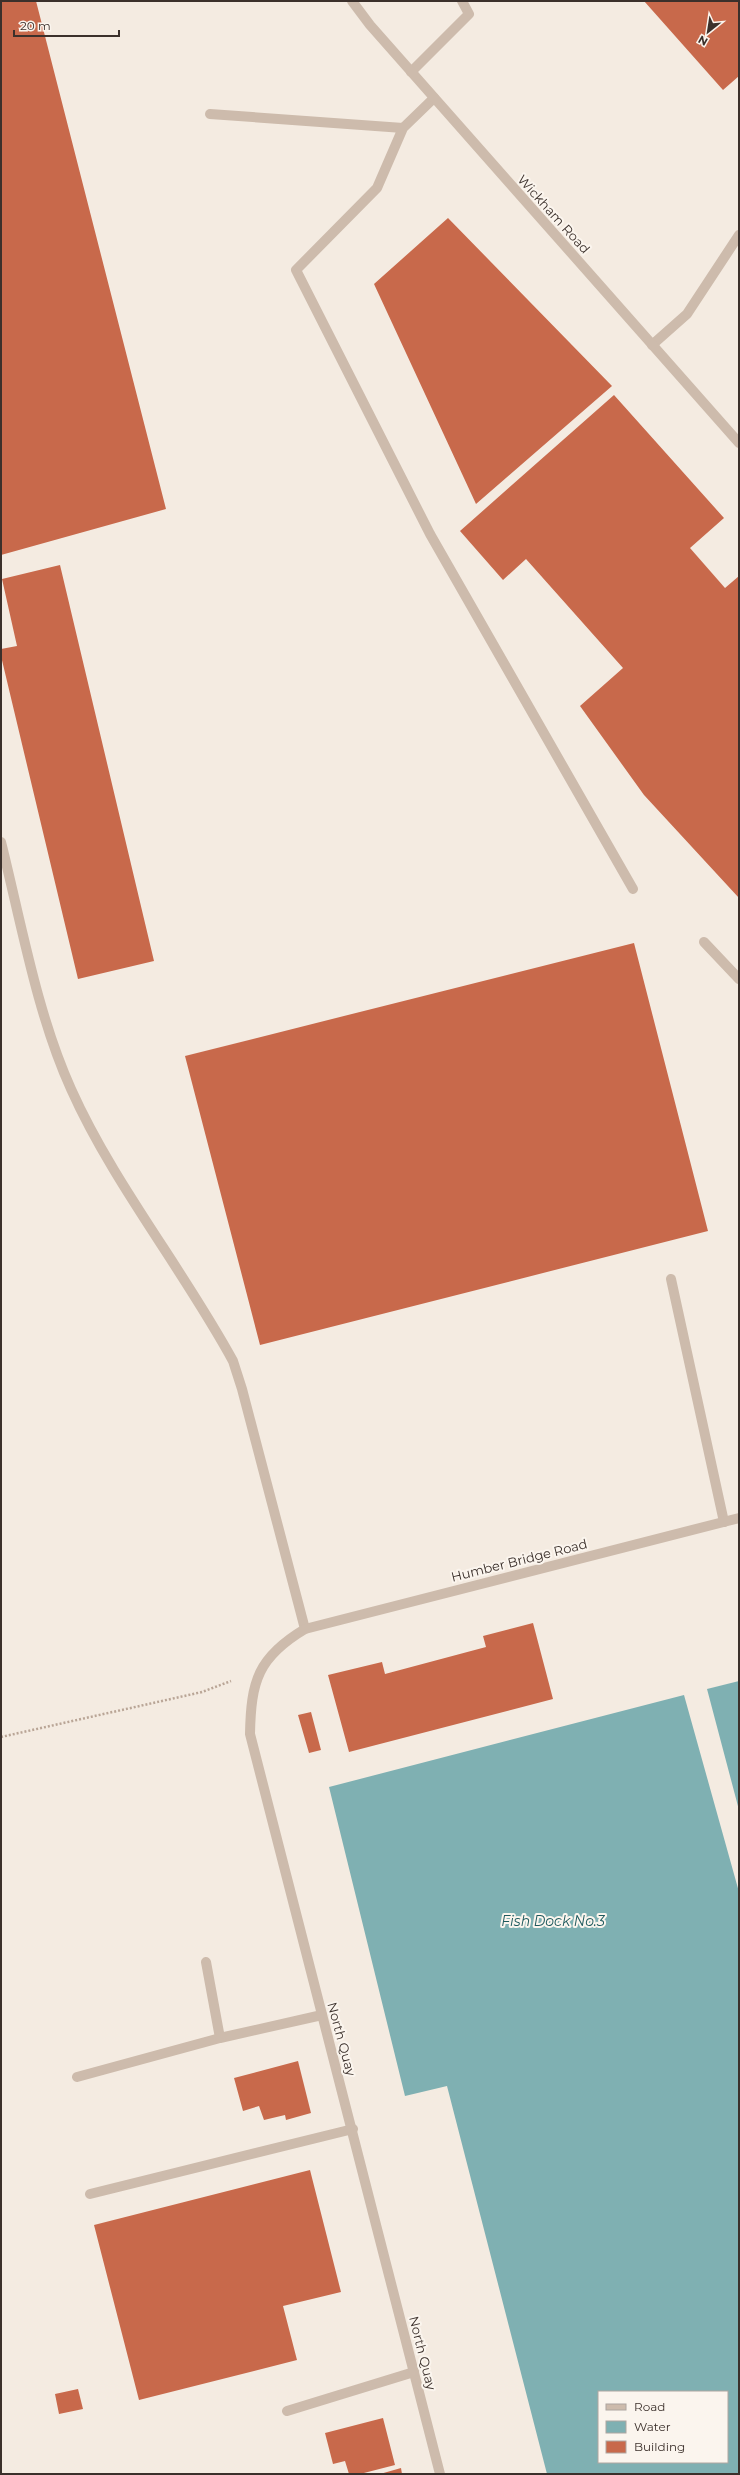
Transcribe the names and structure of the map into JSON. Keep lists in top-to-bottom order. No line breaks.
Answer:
{"streets":{"street":["Wickham Road","Humber Bridge Road","North Quay"]},"crossings":[["Humber Bridge Road","North Quay"]],"water":["Fish Dock No.3"],"legend":["Road","Water","Building"],"scale_bar":"20 m","north":"bottom left"}
